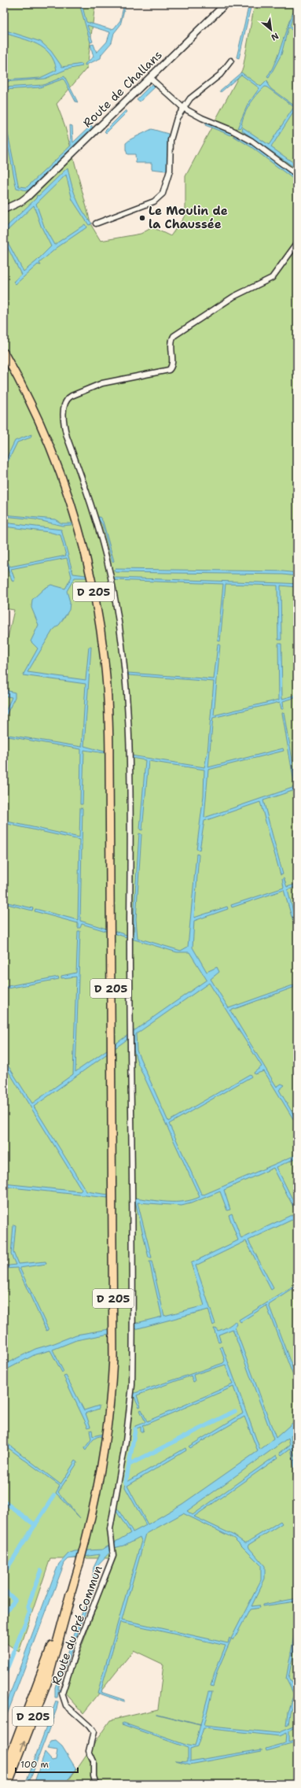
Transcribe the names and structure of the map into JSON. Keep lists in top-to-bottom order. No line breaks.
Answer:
{"streets":{"highway":["D 205"],"main road":["Route de Challans"],"street":["Route du Pré Commun"]},"places":["Le Moulin de la Chaussée"],"scale_bar":"100 m","north":"bottom right"}
